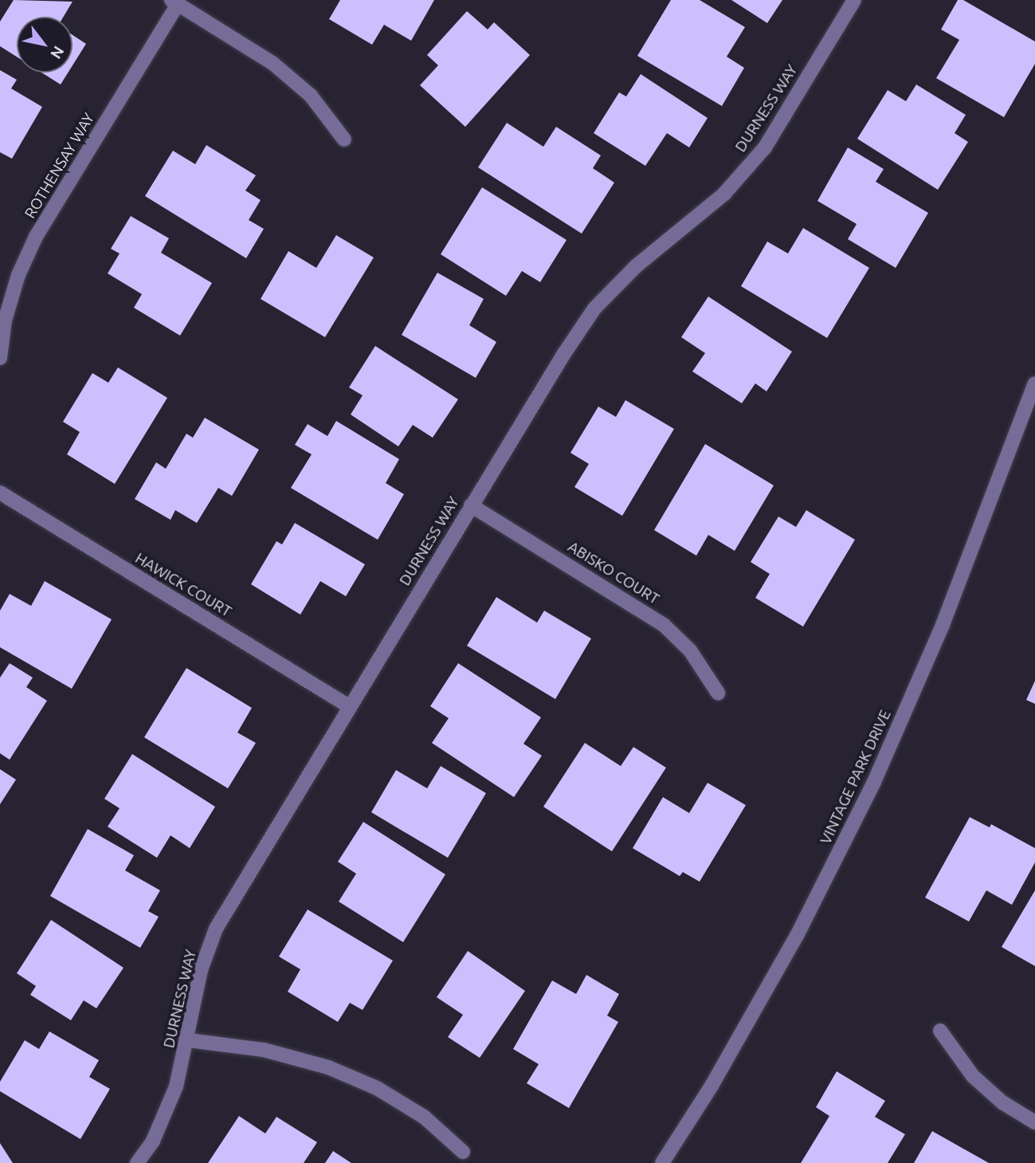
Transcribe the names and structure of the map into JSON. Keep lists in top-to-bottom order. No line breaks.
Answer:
{"streets":{"street":["DURNESS WAY","ROTHENSAY WAY","ABISKO COURT","HAWICK COURT","VINTAGE PARK DRIVE"]},"crossings":[["DURNESS WAY","ABISKO COURT"],["DURNESS WAY","HAWICK COURT"]],"north":"bottom right"}
